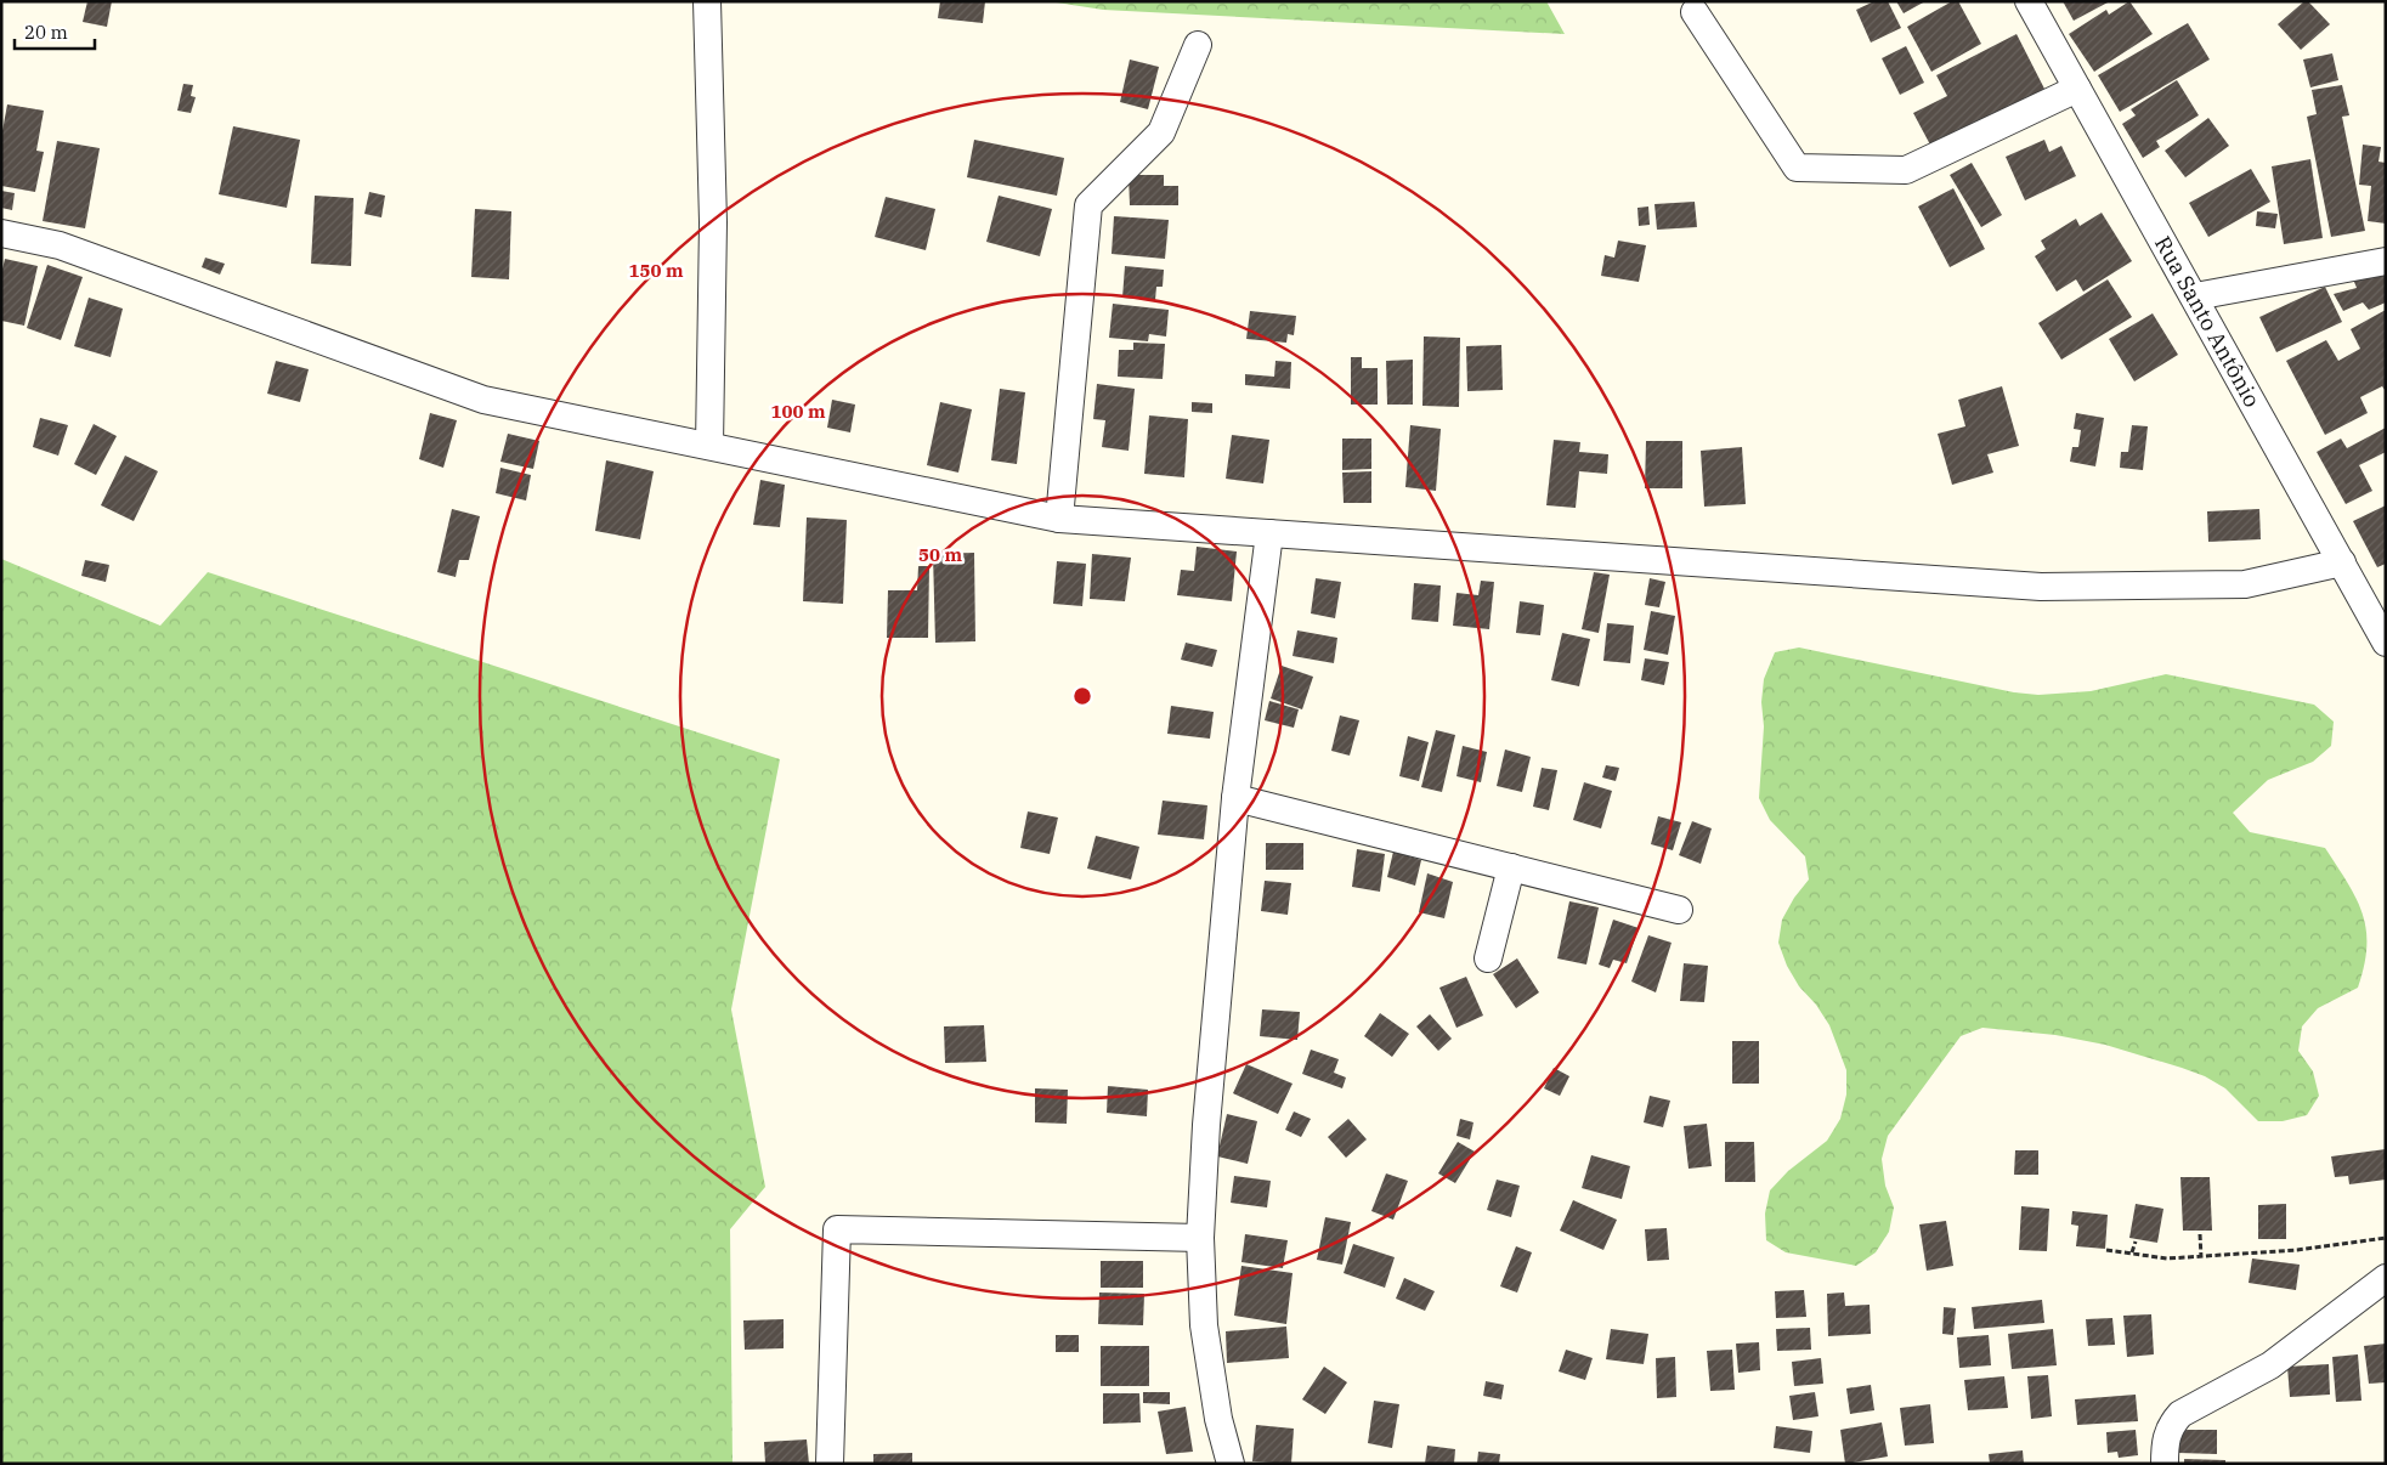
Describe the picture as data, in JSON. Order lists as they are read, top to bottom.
{
  "streets": {
    "street": ["Rua Santo Antônio"]
  },
  "scale_bar": "20 m",
  "rings": ["150 m", "100 m", "50 m"]
}
